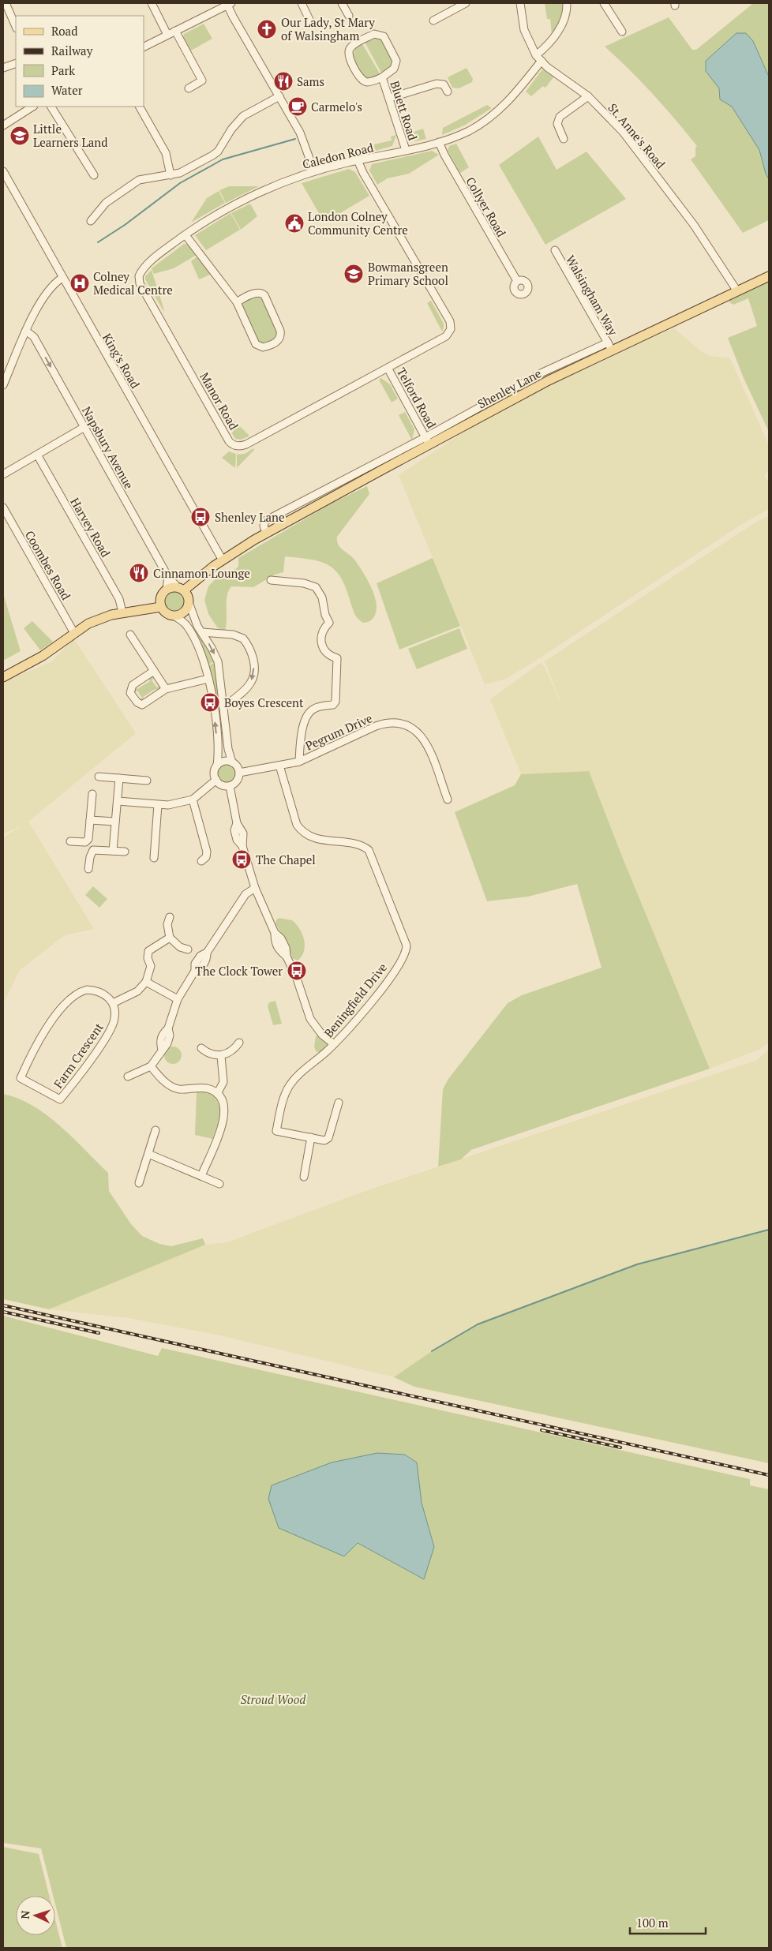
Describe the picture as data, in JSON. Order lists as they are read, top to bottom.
{
  "streets": {
    "main road": ["Shenley Lane"],
    "street": [
      "Bluett Road",
      "St. Anne's Road",
      "Caledon Road",
      "Collyer Road",
      "Walsingham Way",
      "King's Road",
      "Telford Road",
      "Manor Road",
      "Napsbury Avenue",
      "Harvey Road",
      "Coombes Road",
      "Pegrum Drive",
      "Beningfield Drive",
      "Farm Crescent"
    ]
  },
  "crossings": [
    ["Bluett Road", "Caledon Road"],
    ["St. Anne's Road", "Caledon Road"],
    ["St. Anne's Road", "Shenley Lane"],
    ["Caledon Road", "Collyer Road"],
    ["Caledon Road", "Telford Road"],
    ["Caledon Road", "Manor Road"],
    ["Walsingham Way", "Shenley Lane"],
    ["King's Road", "Shenley Lane"],
    ["Shenley Lane", "Telford Road"],
    ["Shenley Lane", "Napsbury Avenue"],
    ["Telford Road", "Manor Road"],
    ["Pegrum Drive", "Beningfield Drive"]
  ],
  "one_way": ["Napsbury Avenue"],
  "parks": ["Stroud Wood"],
  "places": {
    "church": ["Our Lady, St Mary of Walsingham"],
    "restaurant": ["Sams", "Cinnamon Lounge"],
    "cafe": ["Carmelo's"],
    "school or university": ["Little Learners Land", "Bowmansgreen Primary School"],
    "public building": ["London Colney Community Centre"],
    "hospital": ["Colney Medical Centre"],
    "bus stop": [
      "Shenley Lane",
      "Boyes Crescent",
      "The Chapel",
      "The Clock Tower"
    ]
  },
  "legend": [
    "Road",
    "Railway",
    "Park",
    "Water"
  ],
  "scale_bar": "100 m",
  "north": "left"
}
